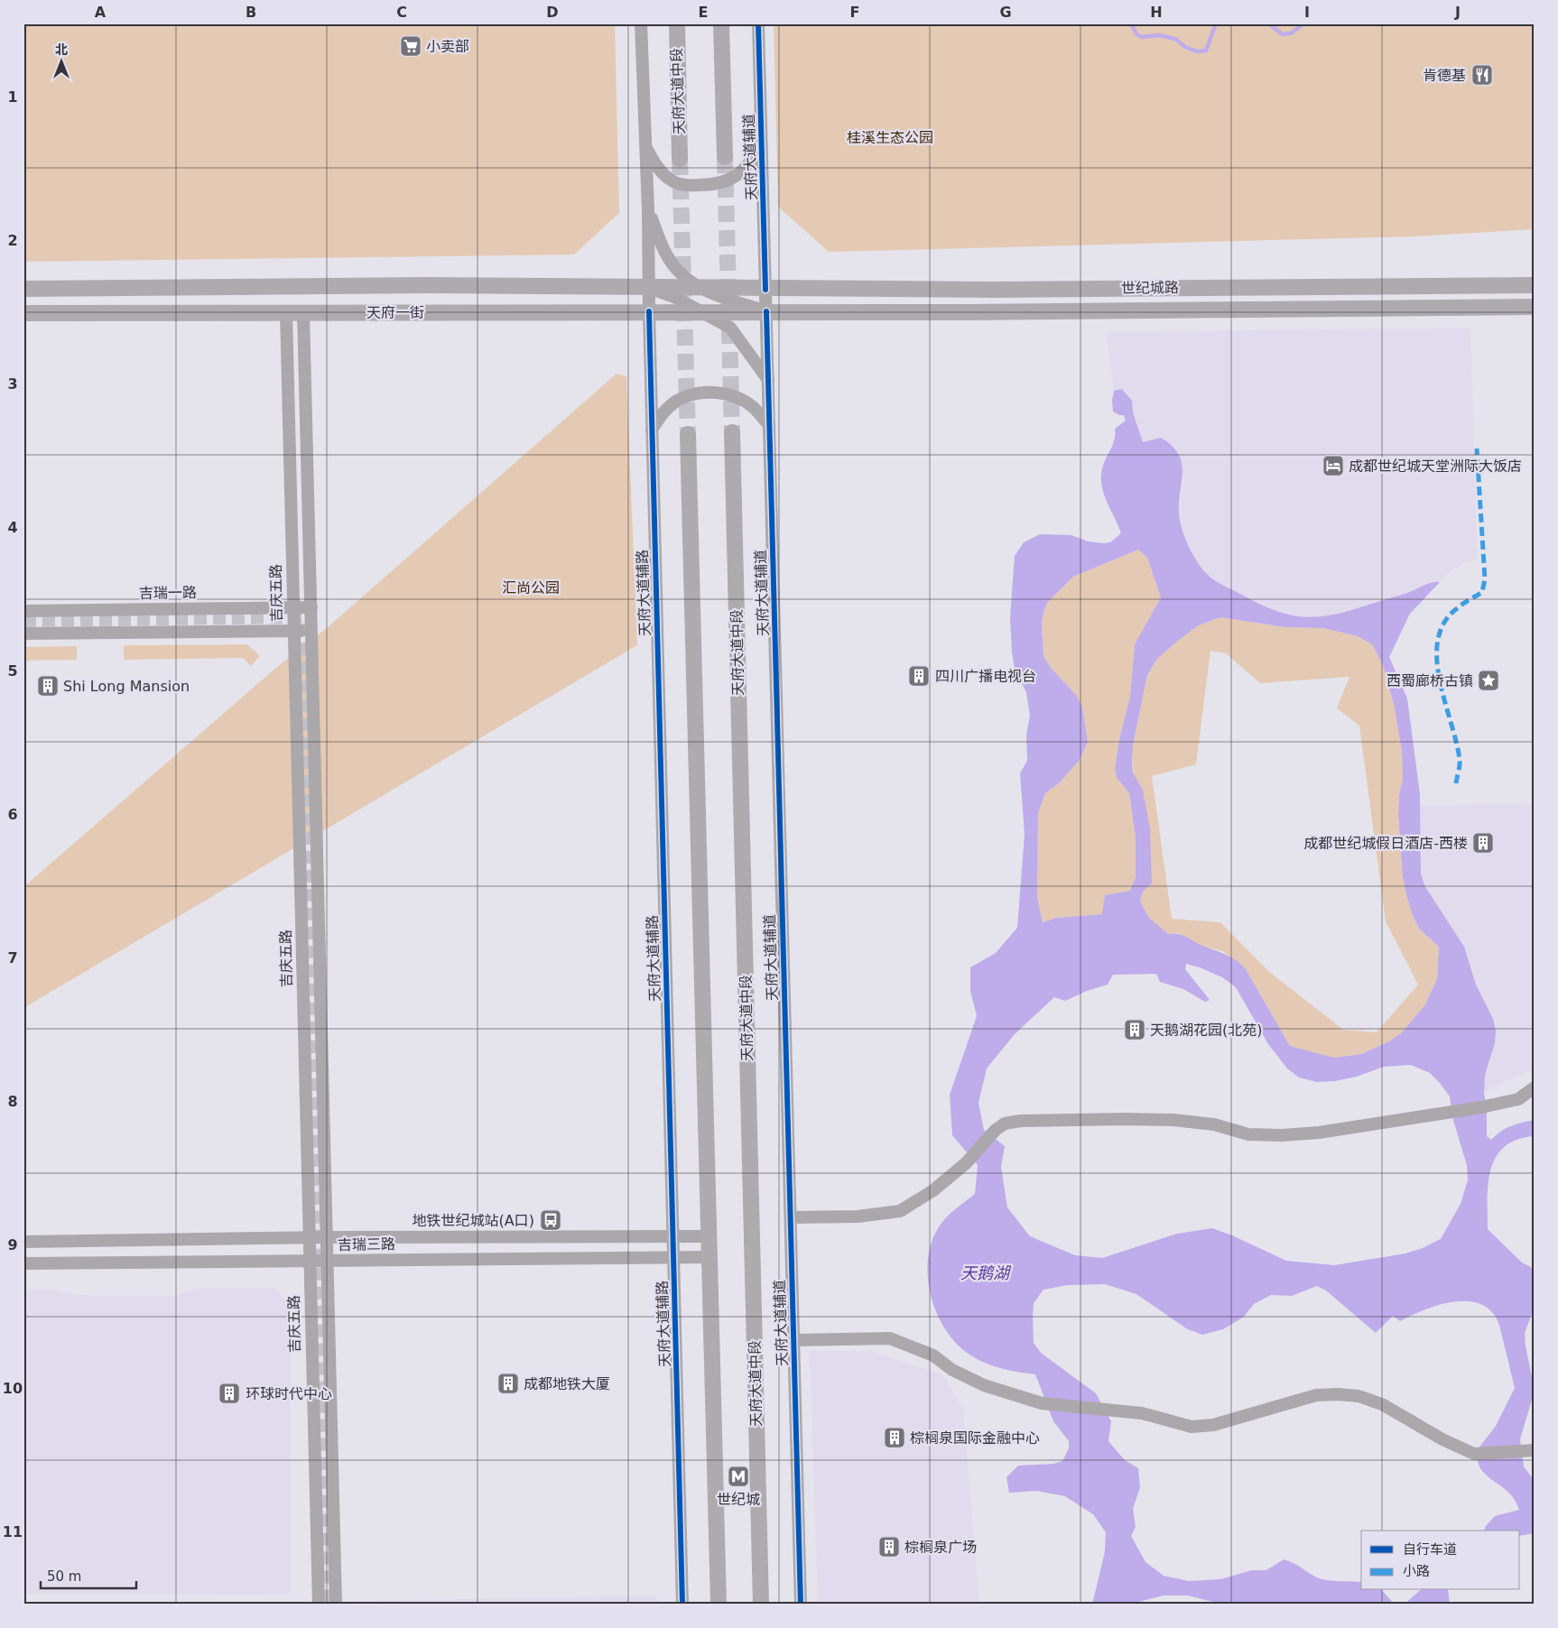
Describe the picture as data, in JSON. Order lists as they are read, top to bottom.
{
  "streets": {
    "main road": ["天府大道中段", "世纪城路", "天府一街"],
    "street": [
      "天府大道辅道",
      "吉瑞一路",
      "吉庆五路",
      "天府大道辅路",
      "吉瑞三路"
    ]
  },
  "crossings": [
    ["天府大道辅道", "世纪城路"],
    ["天府大道辅道", "天府一街"],
    ["世纪城路", "天府一街"],
    ["天府一街", "吉庆五路"],
    ["天府一街", "天府大道辅路"],
    ["吉瑞一路", "吉庆五路"],
    ["吉庆五路", "吉瑞三路"],
    ["天府大道辅路", "吉瑞三路"]
  ],
  "water": ["天鹅湖"],
  "parks": ["桂溪生态公园", "汇尚公园"],
  "places": {
    "supermarket": ["小卖部"],
    "restaurant": ["肯德基"],
    "hotel": ["成都世纪城天堂洲际大饭店"],
    "building": [
      "四川广播电视台",
      "Shi Long Mansion",
      "成都世纪城假日酒店-西楼",
      "天鹅湖花园(北苑)",
      "成都地铁大厦",
      "环球时代中心",
      "棕榈泉国际金融中心",
      "棕榈泉广场"
    ],
    "place": ["西蜀廊桥古镇"],
    "bus stop": ["地铁世纪城站(A口)"],
    "metro station": ["世纪城"]
  },
  "legend": ["自行车道", "小路"],
  "scale_bar": "50 m",
  "north": "top",
  "grid": {
    "columns": [
      "A",
      "B",
      "C",
      "D",
      "E",
      "F",
      "G",
      "H",
      "I",
      "J"
    ],
    "rows": [
      "1",
      "2",
      "3",
      "4",
      "5",
      "6",
      "7",
      "8",
      "9",
      "10",
      "11"
    ]
  }
}
